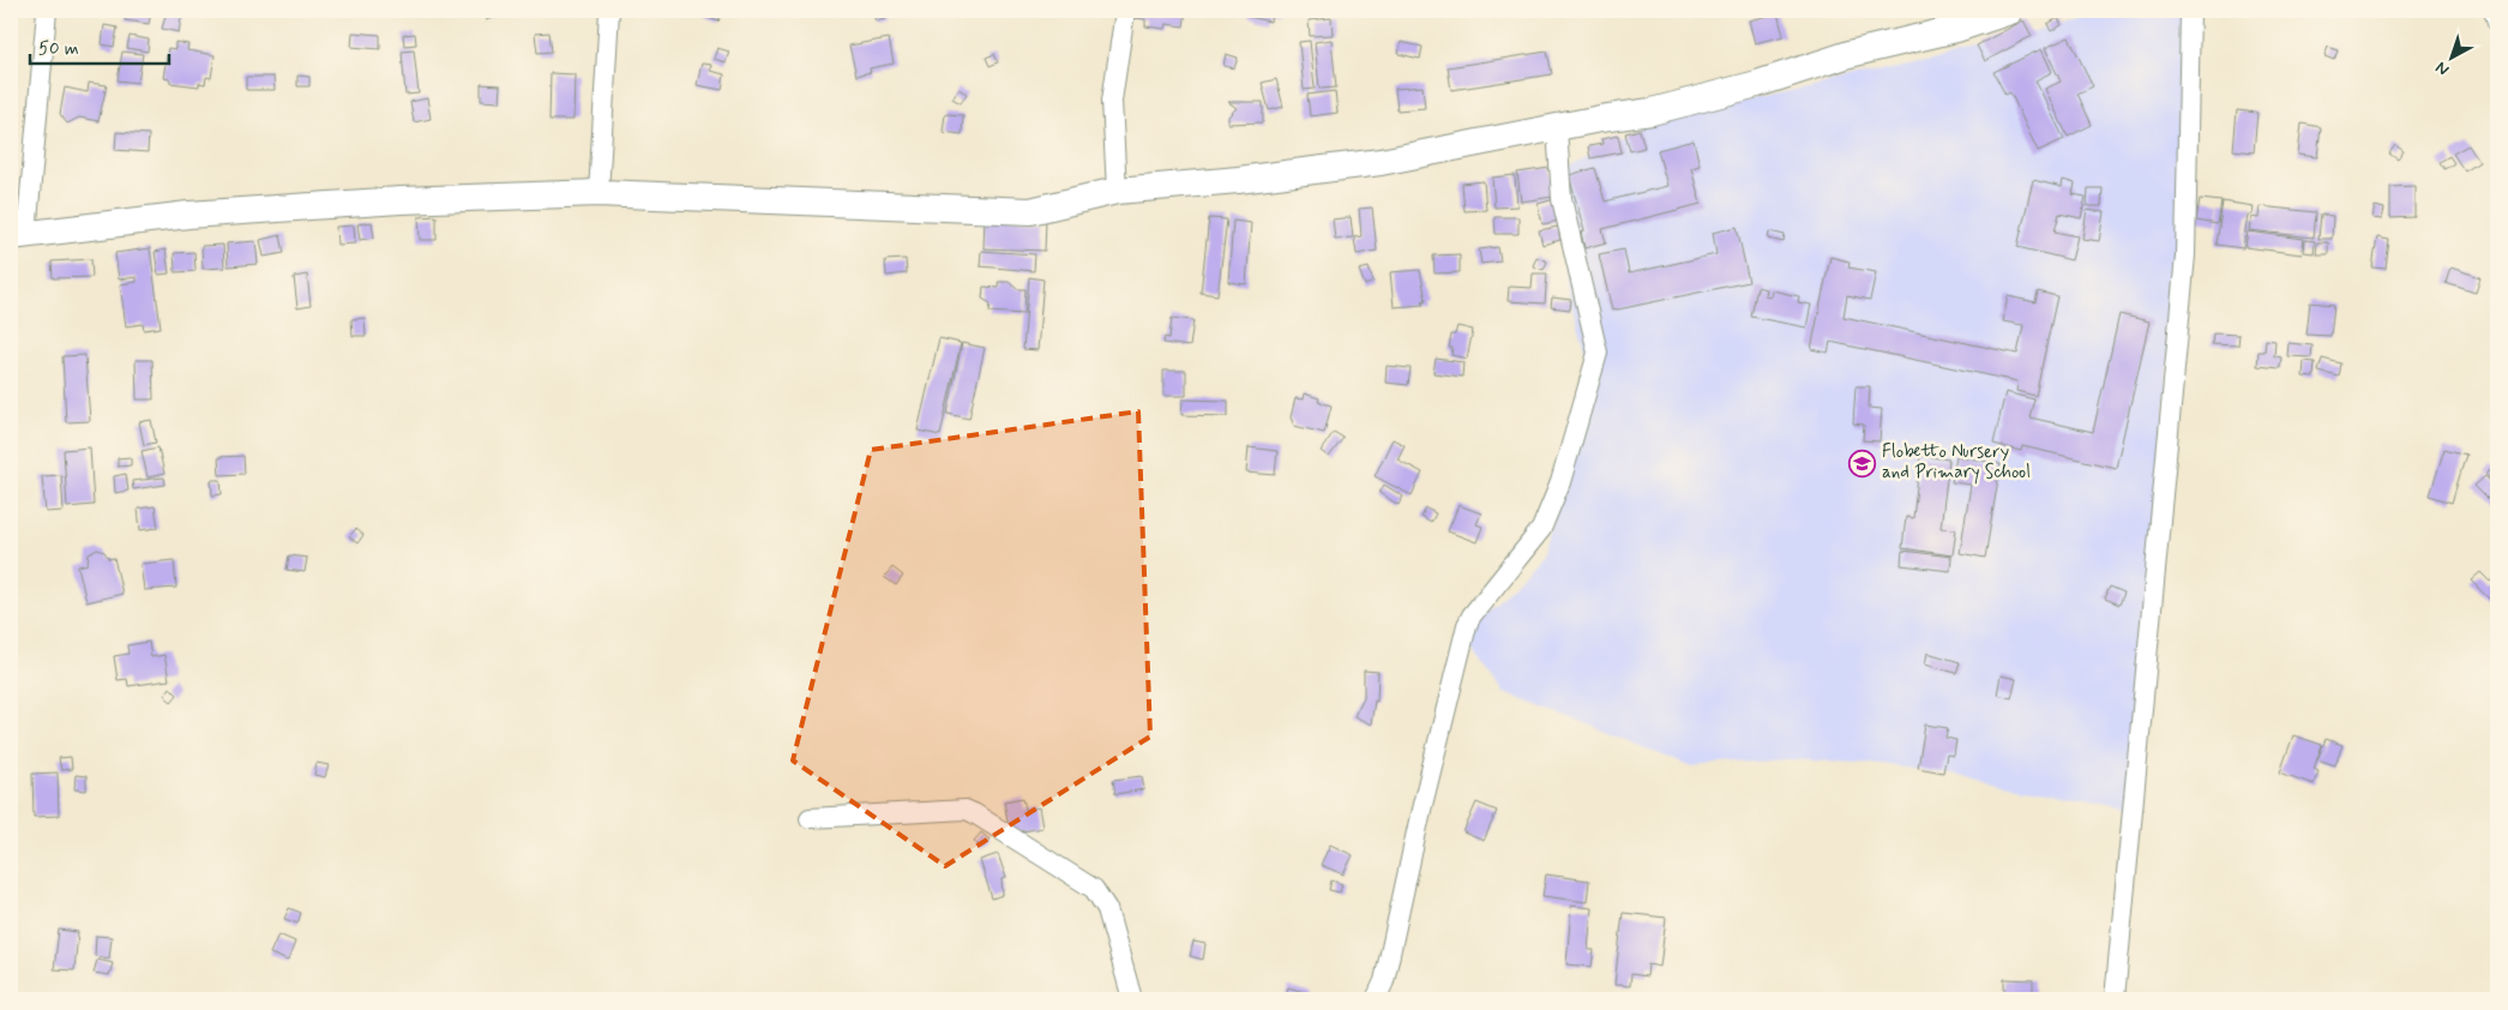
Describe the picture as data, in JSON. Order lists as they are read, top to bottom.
{
  "places": {
    "school or university": ["Flobetto Nursery and Primary School"]
  },
  "scale_bar": "50 m",
  "north": "bottom left"
}
